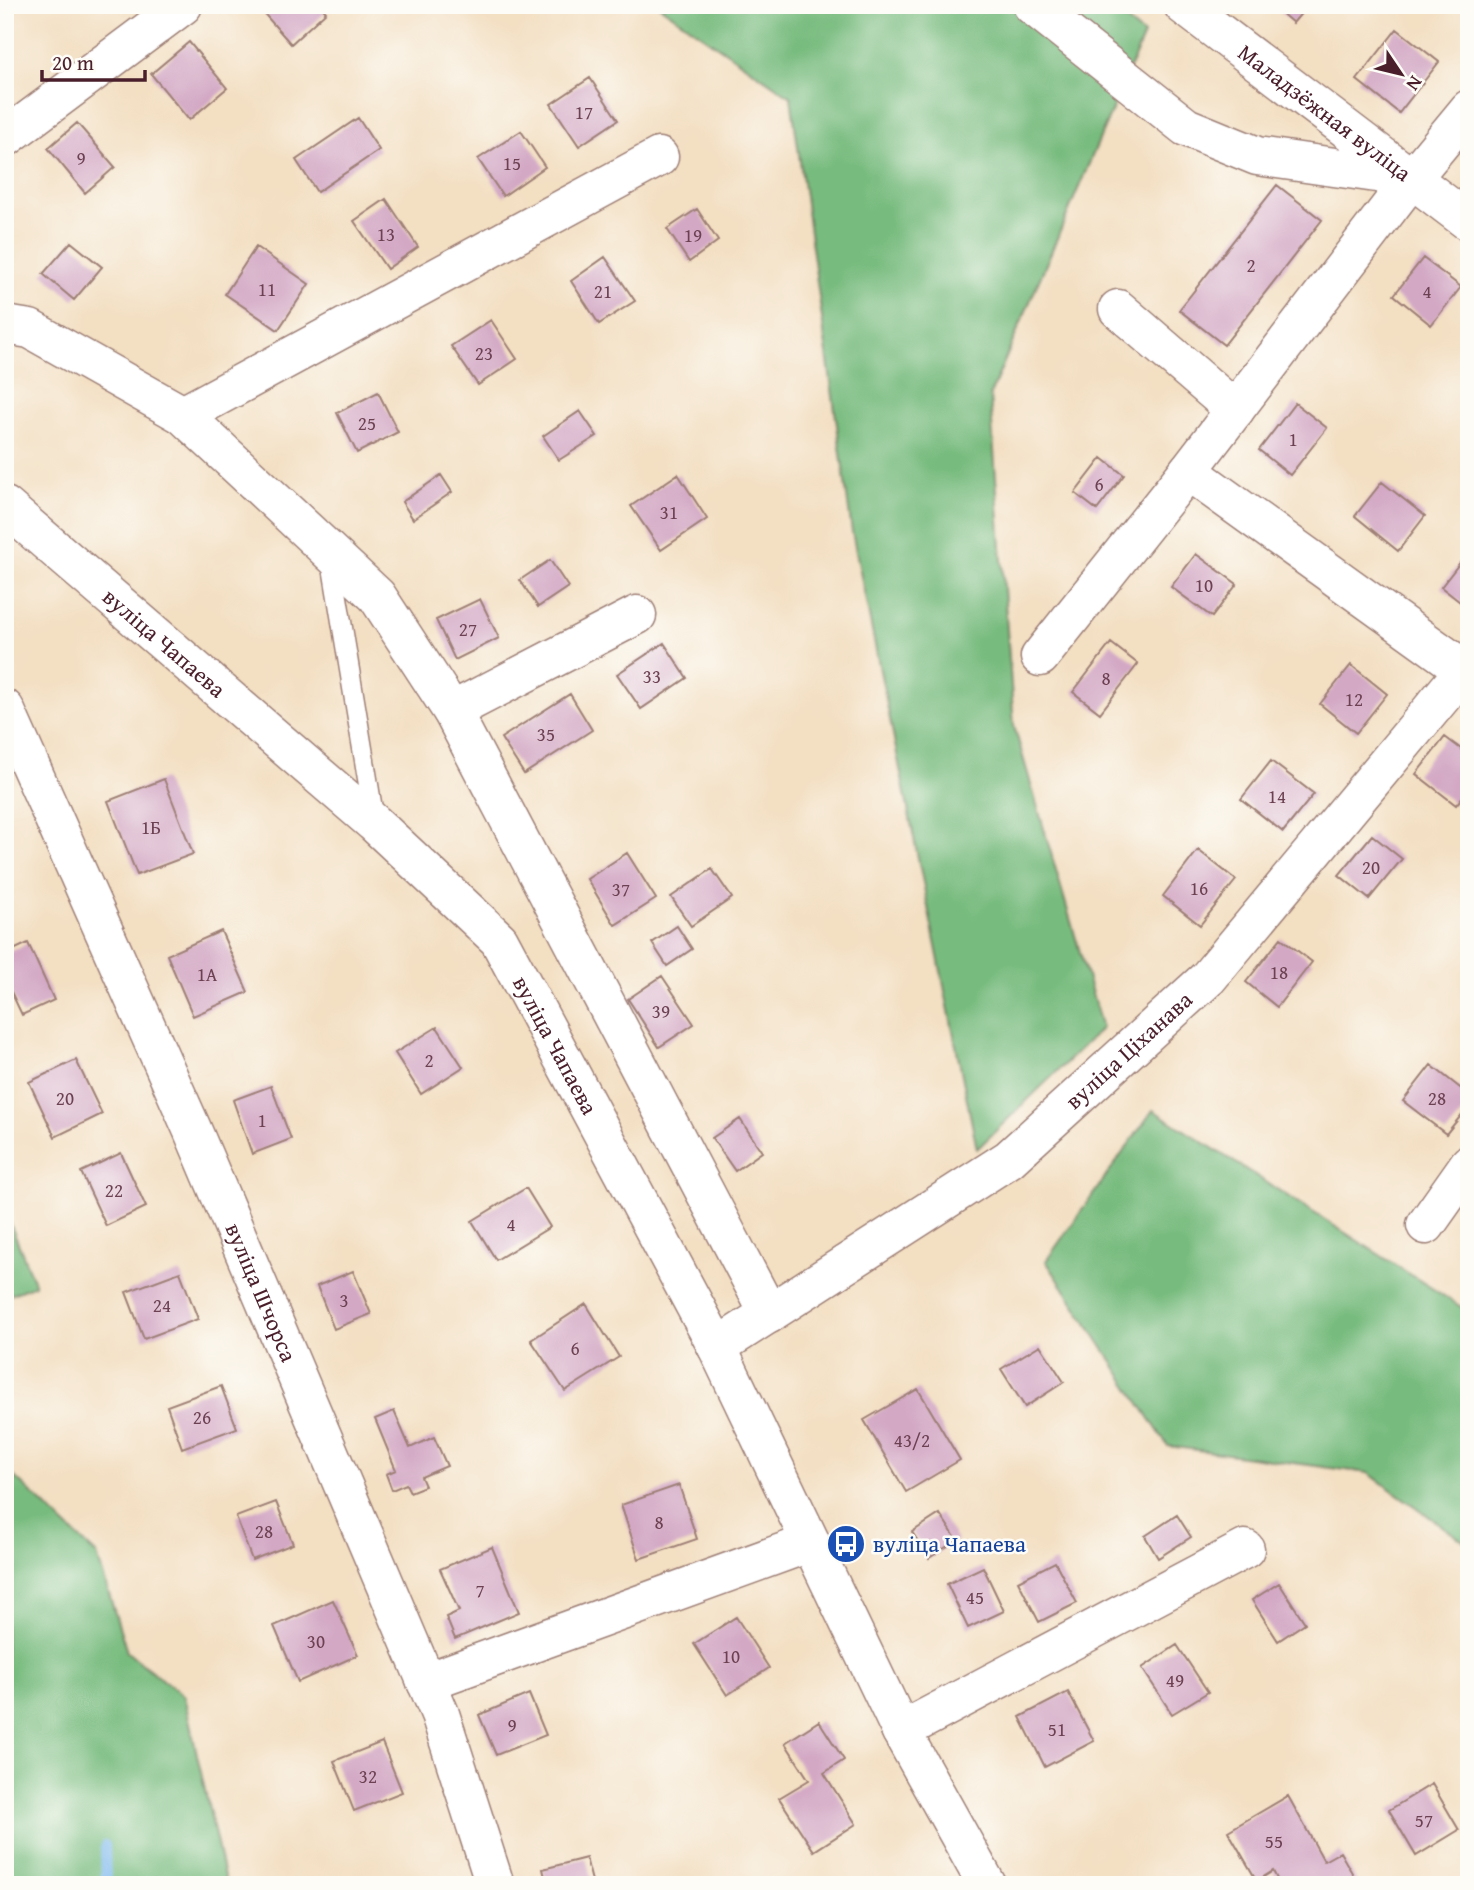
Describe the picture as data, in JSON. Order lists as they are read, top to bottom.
{
  "streets": {
    "street": [
      "Маладзёжная вуліца",
      "вуліца Чапаева",
      "вуліца Ціханава",
      "вуліца Шчорса"
    ]
  },
  "crossings": [
    ["вуліца Чапаева", "вуліца Ціханава"]
  ],
  "places": {
    "bus stop": ["вуліца Чапаева"]
  },
  "house_numbers": [
    "17",
    "9",
    "15",
    "13",
    "19",
    "2",
    "11",
    "21",
    "4",
    "23",
    "25",
    "1",
    "6",
    "31",
    "10",
    "27",
    "33",
    "8",
    "12",
    "35",
    "14",
    "1Б",
    "20",
    "16",
    "37",
    "18",
    "1А",
    "39",
    "2",
    "20",
    "28",
    "1",
    "22",
    "4",
    "3",
    "24",
    "6",
    "26",
    "43/2",
    "8",
    "28",
    "7",
    "45",
    "30",
    "10",
    "49",
    "9",
    "51",
    "32",
    "57",
    "55"
  ],
  "scale_bar": "20 m",
  "north": "bottom right"
}
